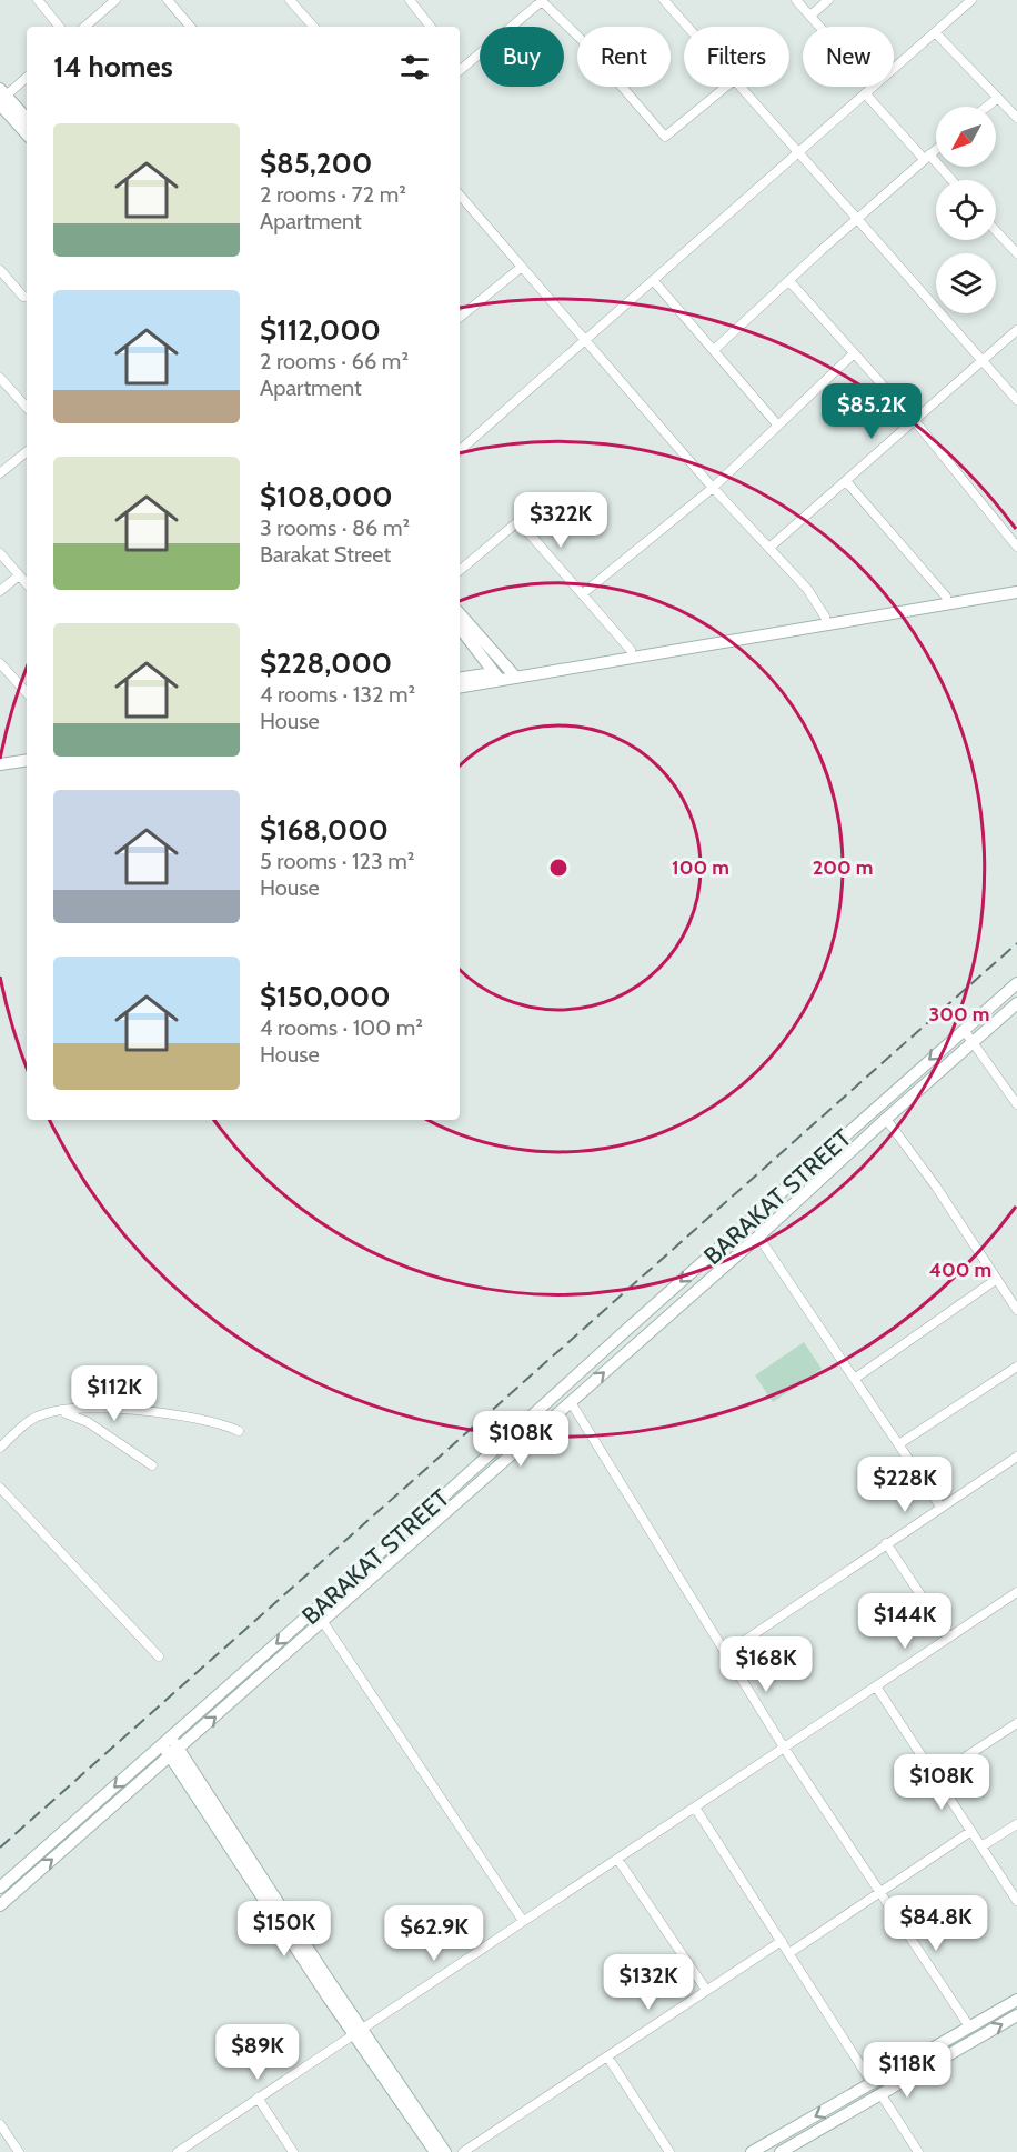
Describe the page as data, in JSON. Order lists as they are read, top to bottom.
{
  "streets": {
    "main road": ["BARAKAT STREET"]
  },
  "north": "bottom left",
  "page": {
    "chip": [
      "Buy",
      "Rent",
      "Filters",
      "New"
    ],
    "heading": "14 homes",
    "list": [
      {
        "name": "$85,200",
        "note": "2 rooms · 72 m² · Apartment"
      },
      {
        "name": "$112,000",
        "note": "2 rooms · 66 m² · Apartment"
      },
      {
        "name": "$108,000",
        "note": "3 rooms · 86 m² · Barakat Street"
      },
      {
        "name": "$228,000",
        "note": "4 rooms · 132 m² · House"
      },
      {
        "name": "$168,000",
        "note": "5 rooms · 123 m² · House"
      },
      {
        "name": "$150,000",
        "note": "4 rooms · 100 m² · House"
      }
    ],
    "price": [
      "$85.2K",
      "$322K",
      "$112K",
      "$108K",
      "$228K",
      "$144K",
      "$168K",
      "$108K",
      "$84.8K",
      "$150K",
      "$62.9K",
      "$132K",
      "$89K",
      "$118K"
    ]
  },
  "rings": [
    "100 m",
    "200 m",
    "300 m",
    "400 m"
  ]
}
